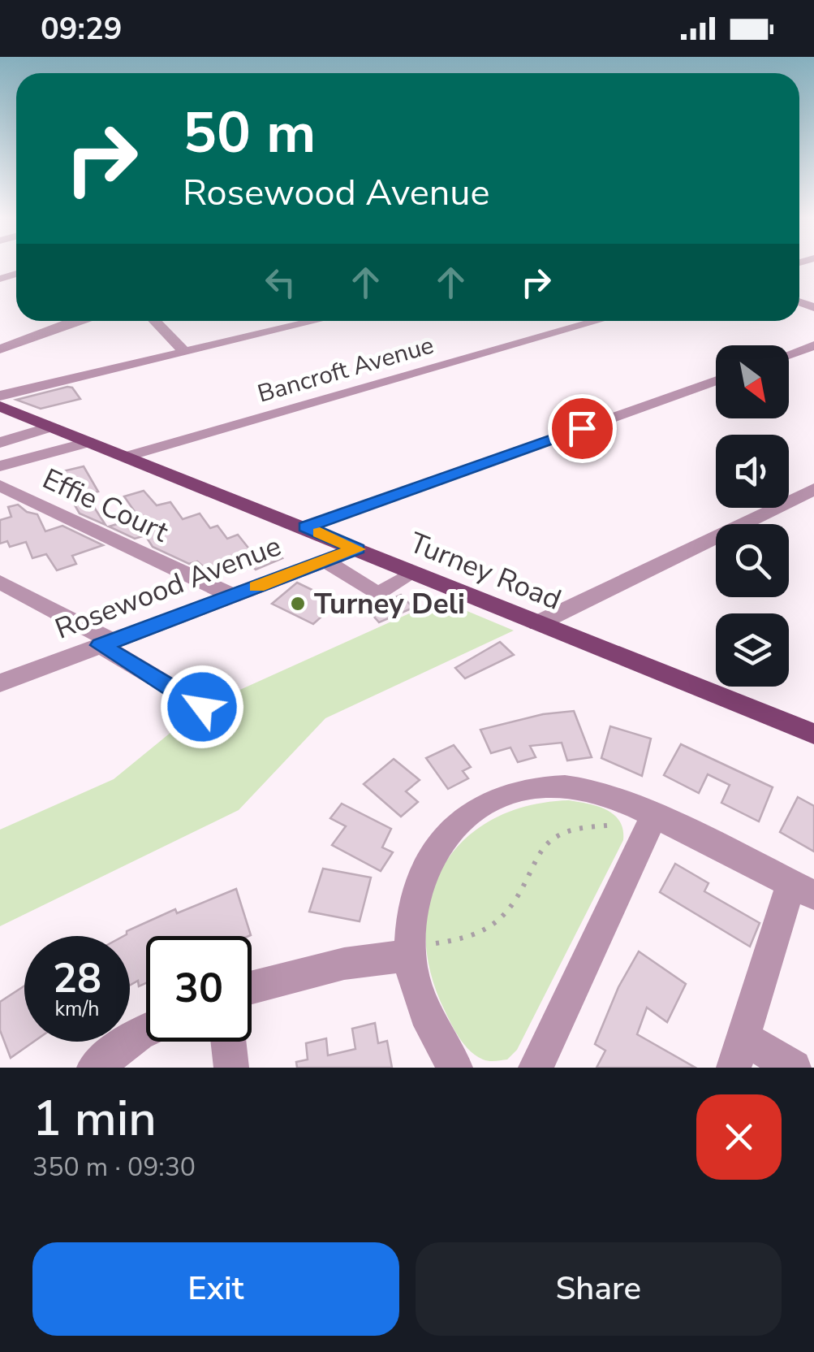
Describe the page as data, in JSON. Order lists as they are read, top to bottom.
{
  "streets": {
    "main road": ["Turney Road"],
    "street": ["Bancroft Avenue", "Effie Court", "Rosewood Avenue"]
  },
  "crossings": [
    ["Bancroft Avenue", "Turney Road"],
    ["Effie Court", "Rosewood Avenue"],
    ["Turney Road", "Rosewood Avenue"]
  ],
  "places": ["Turney Deli"],
  "north": "bottom right",
  "page": {
    "status": "09:29",
    "turn": ["50 m", "Rosewood Avenue"],
    "speed": "28 km/h",
    "limit": "30",
    "heading": ["1 min", "350 m · 09:30"],
    "buttons": ["Exit", "Share"]
  }
}
